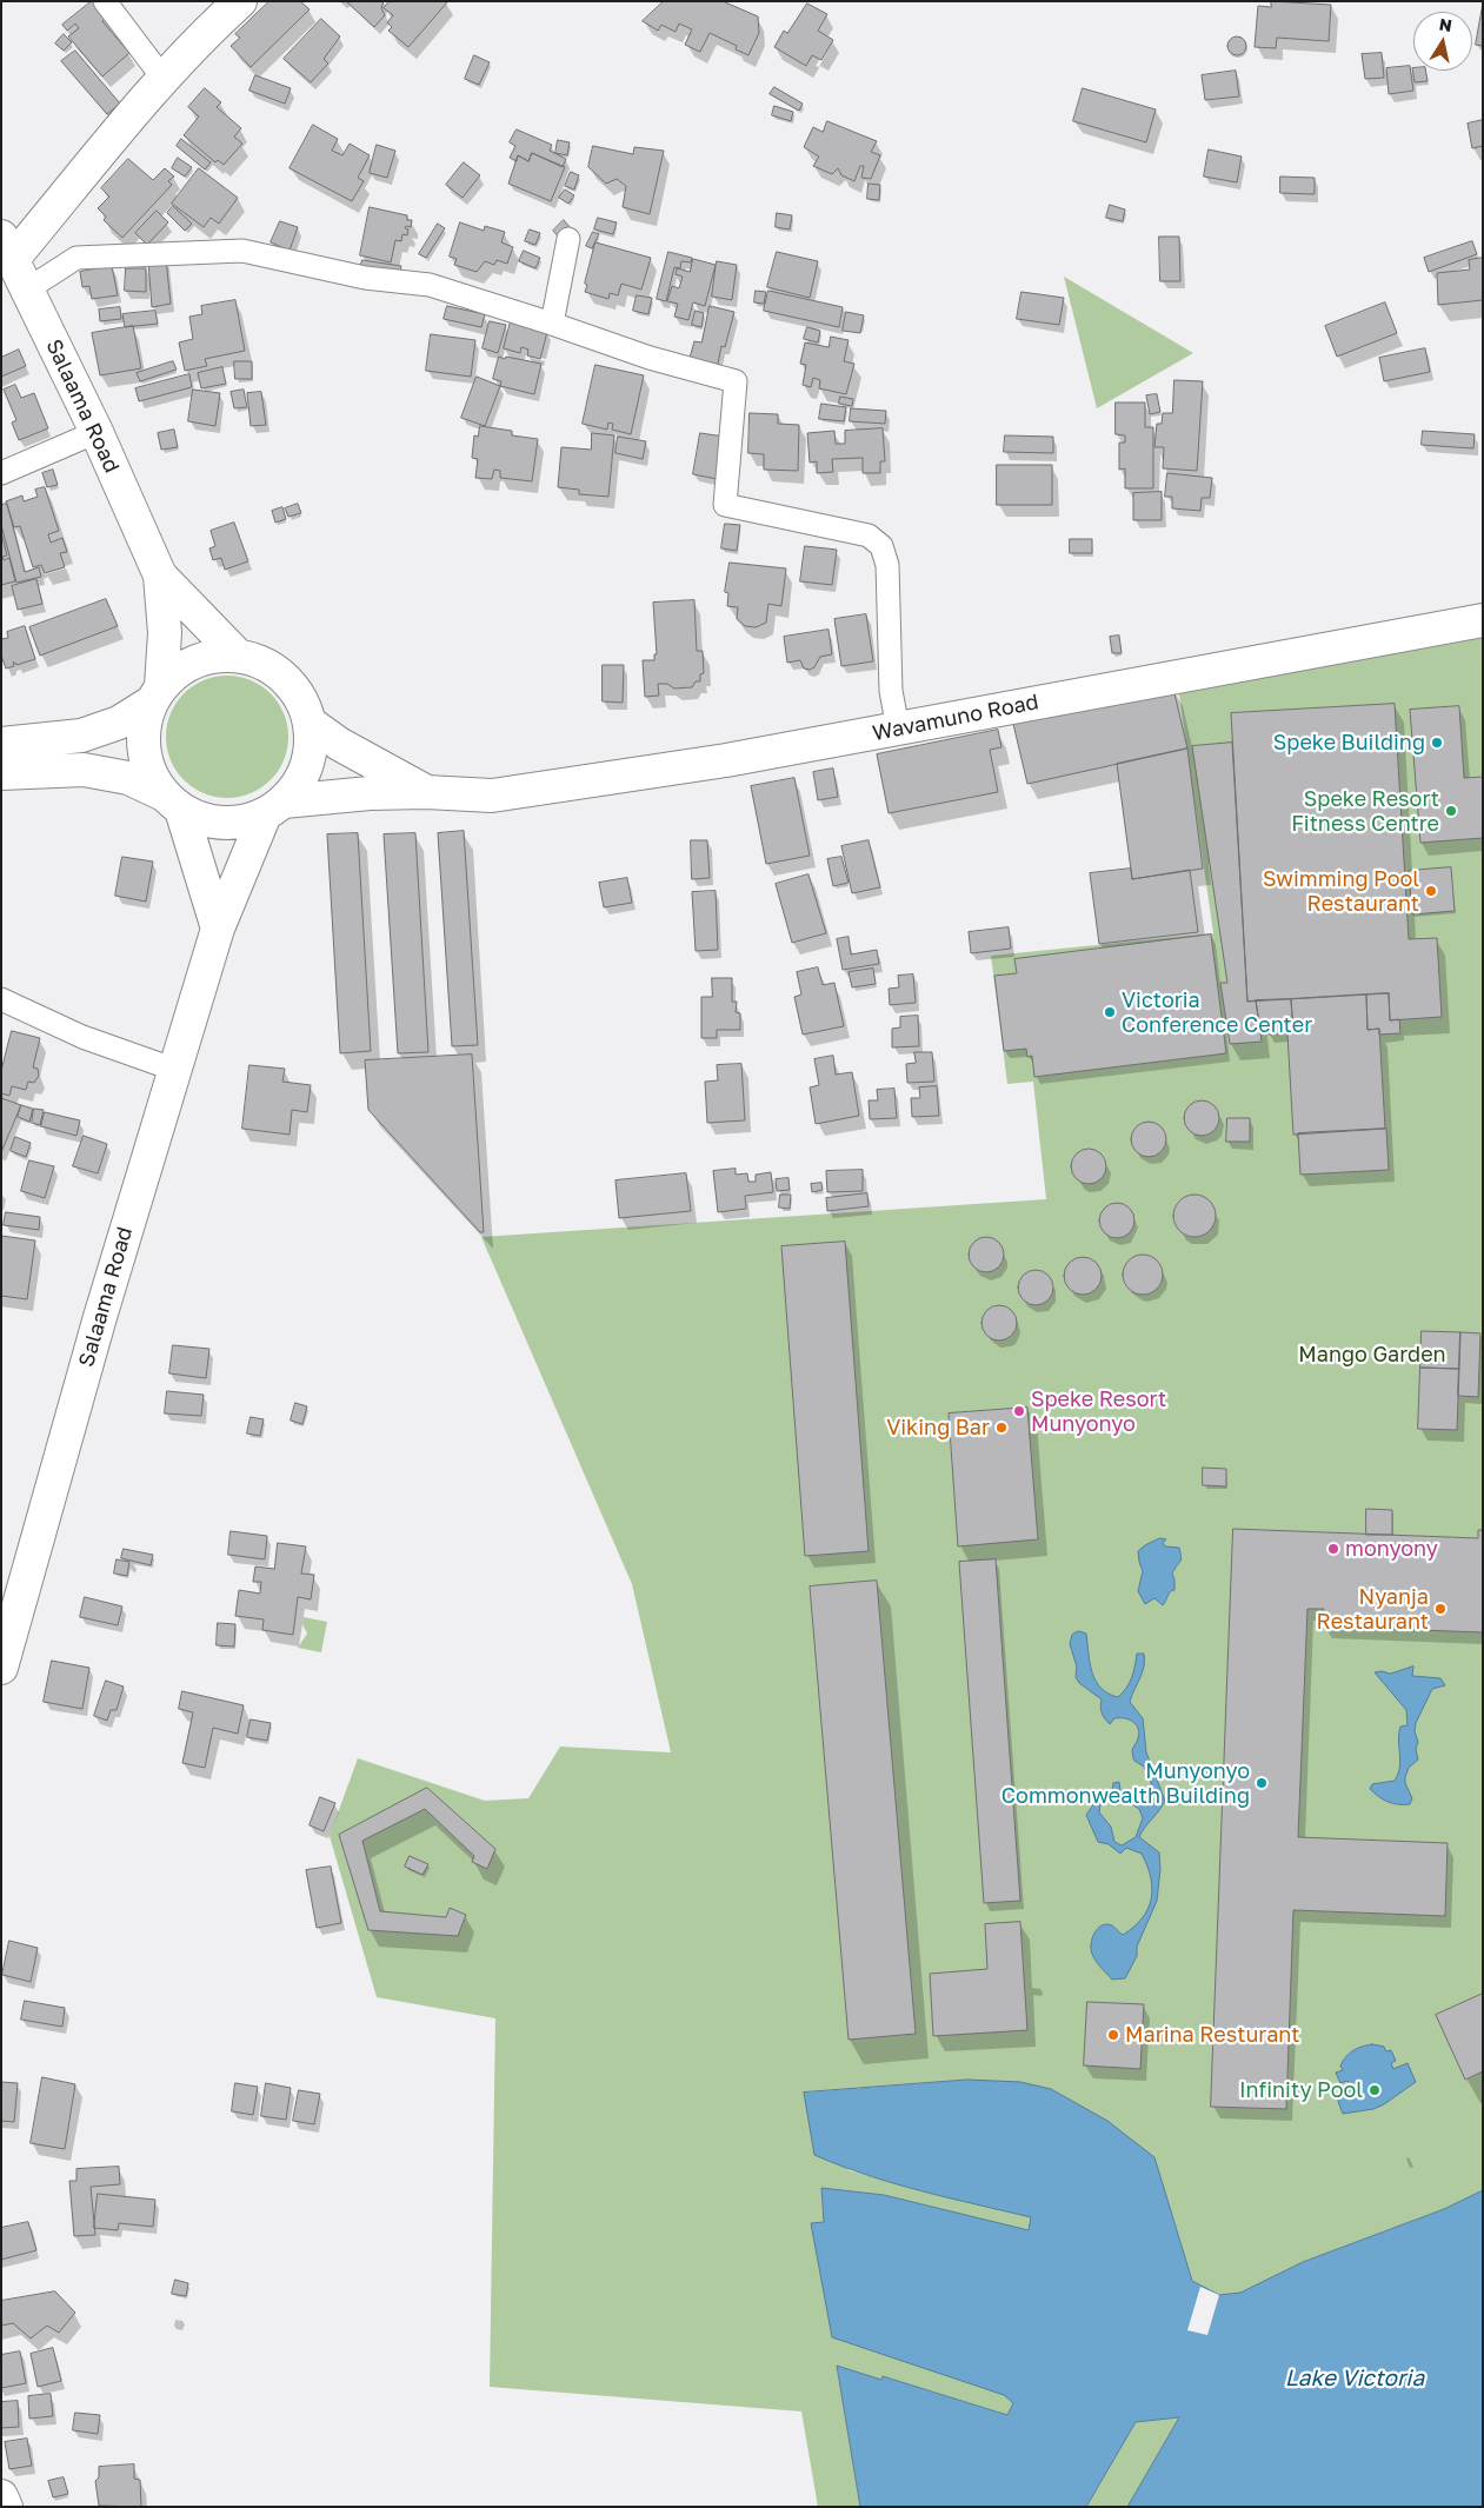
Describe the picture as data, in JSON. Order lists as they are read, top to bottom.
{
  "streets": {
    "main road": ["Salaama Road", "Wavamuno Road"]
  },
  "crossings": [
    ["Salaama Road", "Wavamuno Road"]
  ],
  "water": ["Lake Victoria"],
  "parks": ["Mango Garden"],
  "places": [
    "Speke Building",
    "Speke Resort Fitness Centre",
    "Swimming Pool Restaurant",
    "Victoria Conference Center",
    "Speke Resort Munyonyo",
    "Viking Bar",
    "monyony",
    "Nyanja Restaurant",
    "Munyonyo Commonwealth Building",
    "Marina Resturant",
    "Infinity Pool"
  ],
  "north": "top"
}
